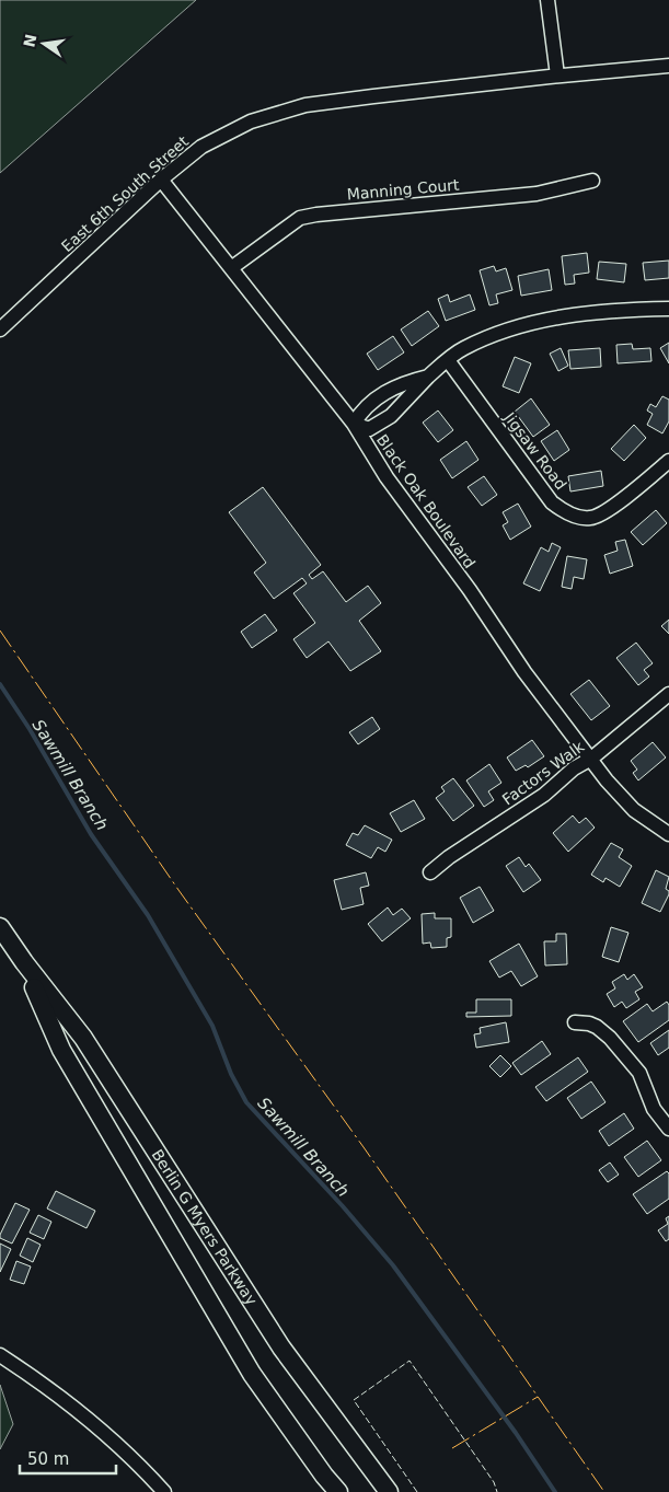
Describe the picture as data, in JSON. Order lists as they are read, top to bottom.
{
  "streets": {
    "main road": ["Berlin G Myers Parkway"],
    "street": [
      "Manning Court",
      "East 6th South Street",
      "Jigsaw Road",
      "Black Oak Boulevard",
      "Factors Walk"
    ]
  },
  "crossings": [
    ["Manning Court", "Black Oak Boulevard"],
    ["East 6th South Street", "Black Oak Boulevard"],
    ["Black Oak Boulevard", "Factors Walk"]
  ],
  "water": ["Sawmill Branch"],
  "scale_bar": "50 m",
  "north": "left"
}
